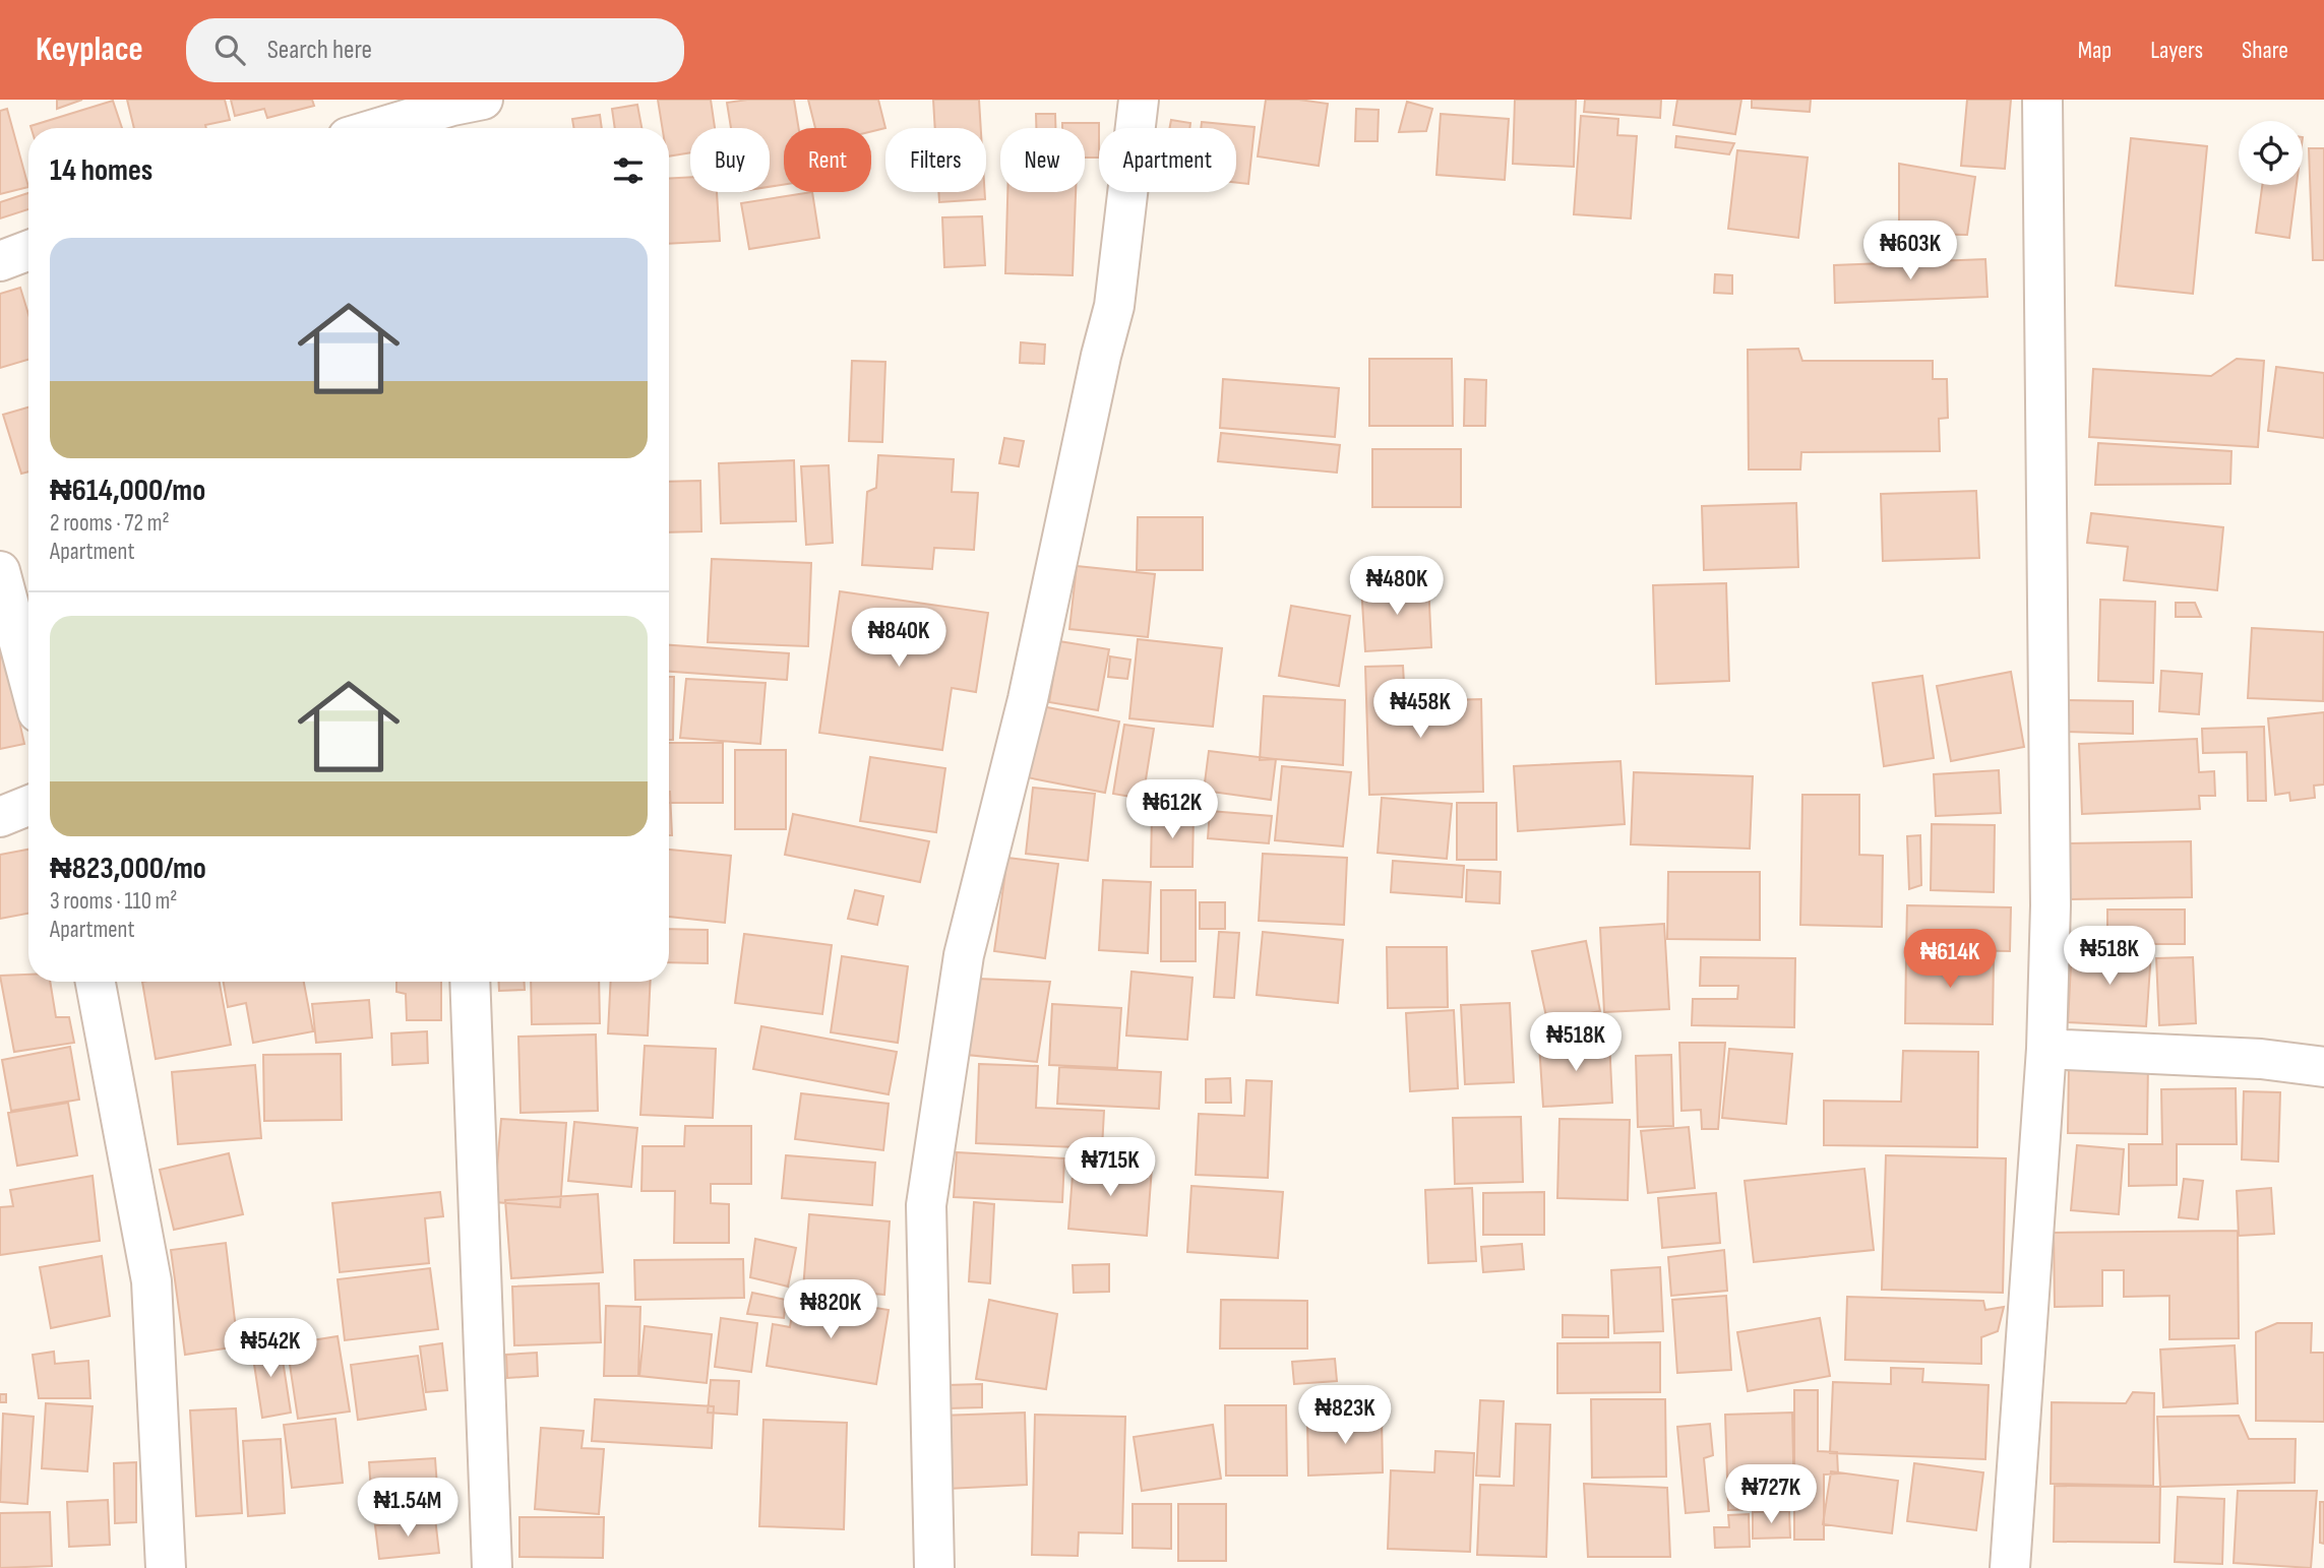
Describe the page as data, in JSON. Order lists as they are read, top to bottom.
{
  "page": {
    "header": "Keyplace",
    "search": "Search here",
    "nav": ["Map", "Layers", "Share"],
    "chip": [
      "Buy",
      "Rent",
      "Filters",
      "New",
      "Apartment"
    ],
    "heading": "14 homes",
    "list": [
      {
        "name": "₦614,000/mo",
        "note": "2 rooms · 72 m² · Apartment"
      },
      {
        "name": "₦823,000/mo",
        "note": "3 rooms · 110 m² · Apartment"
      }
    ],
    "price": [
      "₦603K",
      "₦480K",
      "₦840K",
      "₦458K",
      "₦612K",
      "₦518K",
      "₦614K",
      "₦518K",
      "₦715K",
      "₦820K",
      "₦542K",
      "₦823K",
      "₦727K",
      "₦1.54M"
    ]
  }
}
